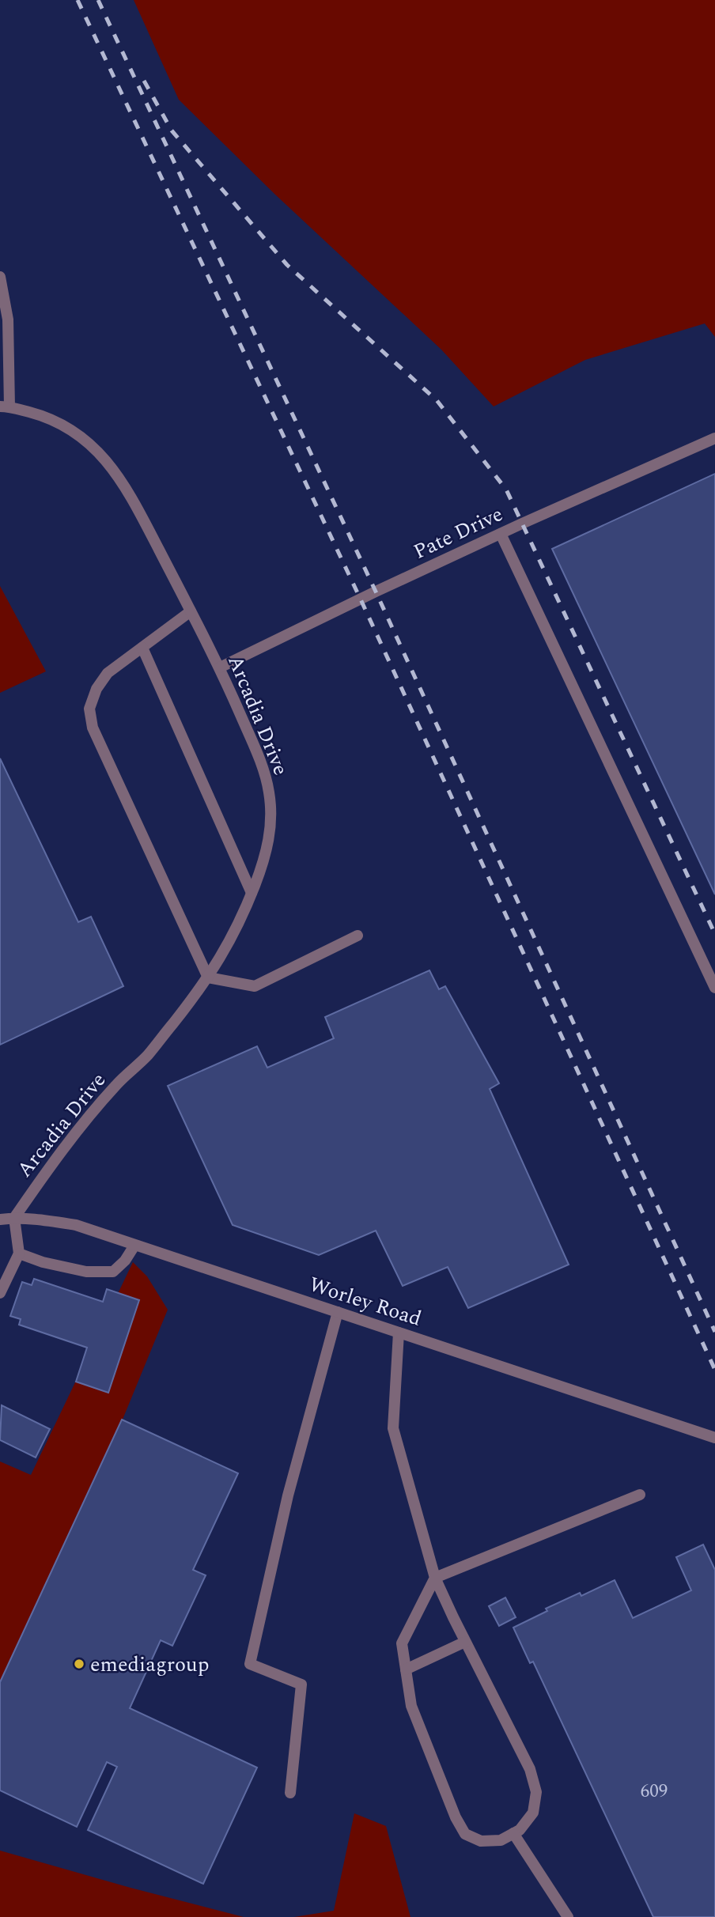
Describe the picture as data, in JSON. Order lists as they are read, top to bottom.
{
  "streets": {
    "street": ["Pate Drive", "Arcadia Drive", "Worley Road"]
  },
  "crossings": [
    ["Pate Drive", "Arcadia Drive"],
    ["Arcadia Drive", "Worley Road"]
  ],
  "places": ["emediagroup"],
  "house_numbers": ["609"]
}
